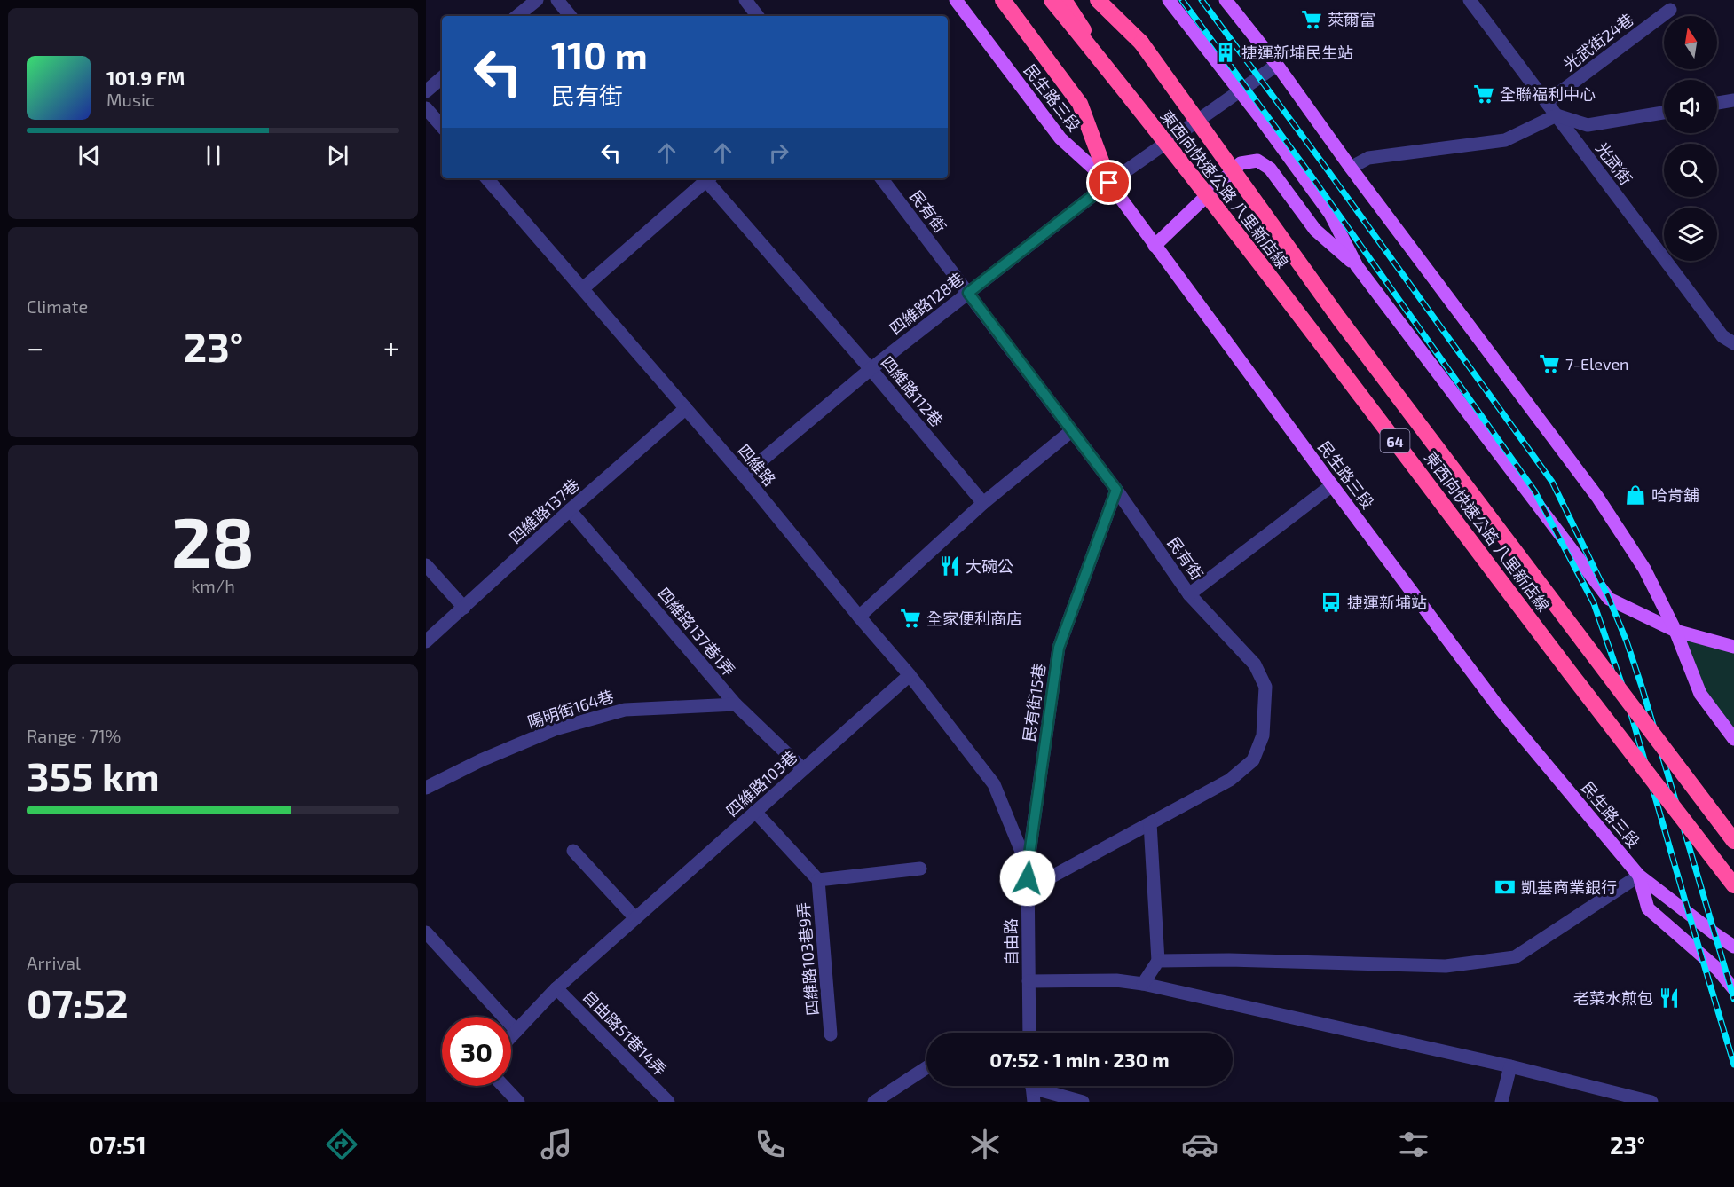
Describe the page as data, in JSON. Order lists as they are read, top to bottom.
{
  "streets": {
    "highway": ["東西向快速公路 八里新店線", "64"],
    "main road": ["民生路三段"],
    "street": [
      "光武街24巷",
      "光武街",
      "民有街",
      "四維路128巷",
      "四維路112巷",
      "四維路",
      "四維路137巷",
      "四維路137巷1弄",
      "民有街15巷",
      "陽明街164巷",
      "四維路103巷",
      "自由路",
      "四維路103巷9弄",
      "自由路51巷14弄"
    ]
  },
  "crossings": [
    ["光武街24巷", "光武街"],
    ["民生路三段", "四維路128巷"],
    ["民有街", "四維路128巷"],
    ["民有街", "民有街15巷"],
    ["民有街", "自由路"],
    ["四維路128巷", "四維路112巷"],
    ["四維路128巷", "四維路"],
    ["四維路", "四維路137巷"],
    ["四維路", "四維路103巷"],
    ["四維路", "自由路"],
    ["四維路137巷", "四維路137巷1弄"],
    ["四維路137巷1弄", "陽明街164巷"],
    ["四維路137巷1弄", "四維路103巷"],
    ["民有街15巷", "自由路"],
    ["四維路103巷", "四維路103巷9弄"],
    ["四維路103巷", "自由路51巷14弄"]
  ],
  "places": {
    "supermarket": [
      "萊爾富",
      "全聯福利中心",
      "7-Eleven",
      "全家便利商店"
    ],
    "building": ["捷運新埔民生站"],
    "shop": ["哈肯舖"],
    "restaurant": ["大碗公", "老菜水煎包"],
    "bus stop": ["捷運新埔站"],
    "bank": ["凱基商業銀行"]
  },
  "north": "top",
  "page": {
    "turn": ["110 m", "民有街"],
    "song": ["101.9 FM", "Music"],
    "tile": [
      "Climate",
      ["28", "km/h"],
      ["Range · 71%", "355 km"],
      ["Arrival", "07:52"]
    ],
    "heat": ["−", "23°", "+"],
    "limit": "30",
    "trip": "07:52 · 1 min · 230 m",
    "tabs": ["07:51", "23°"]
  }
}
